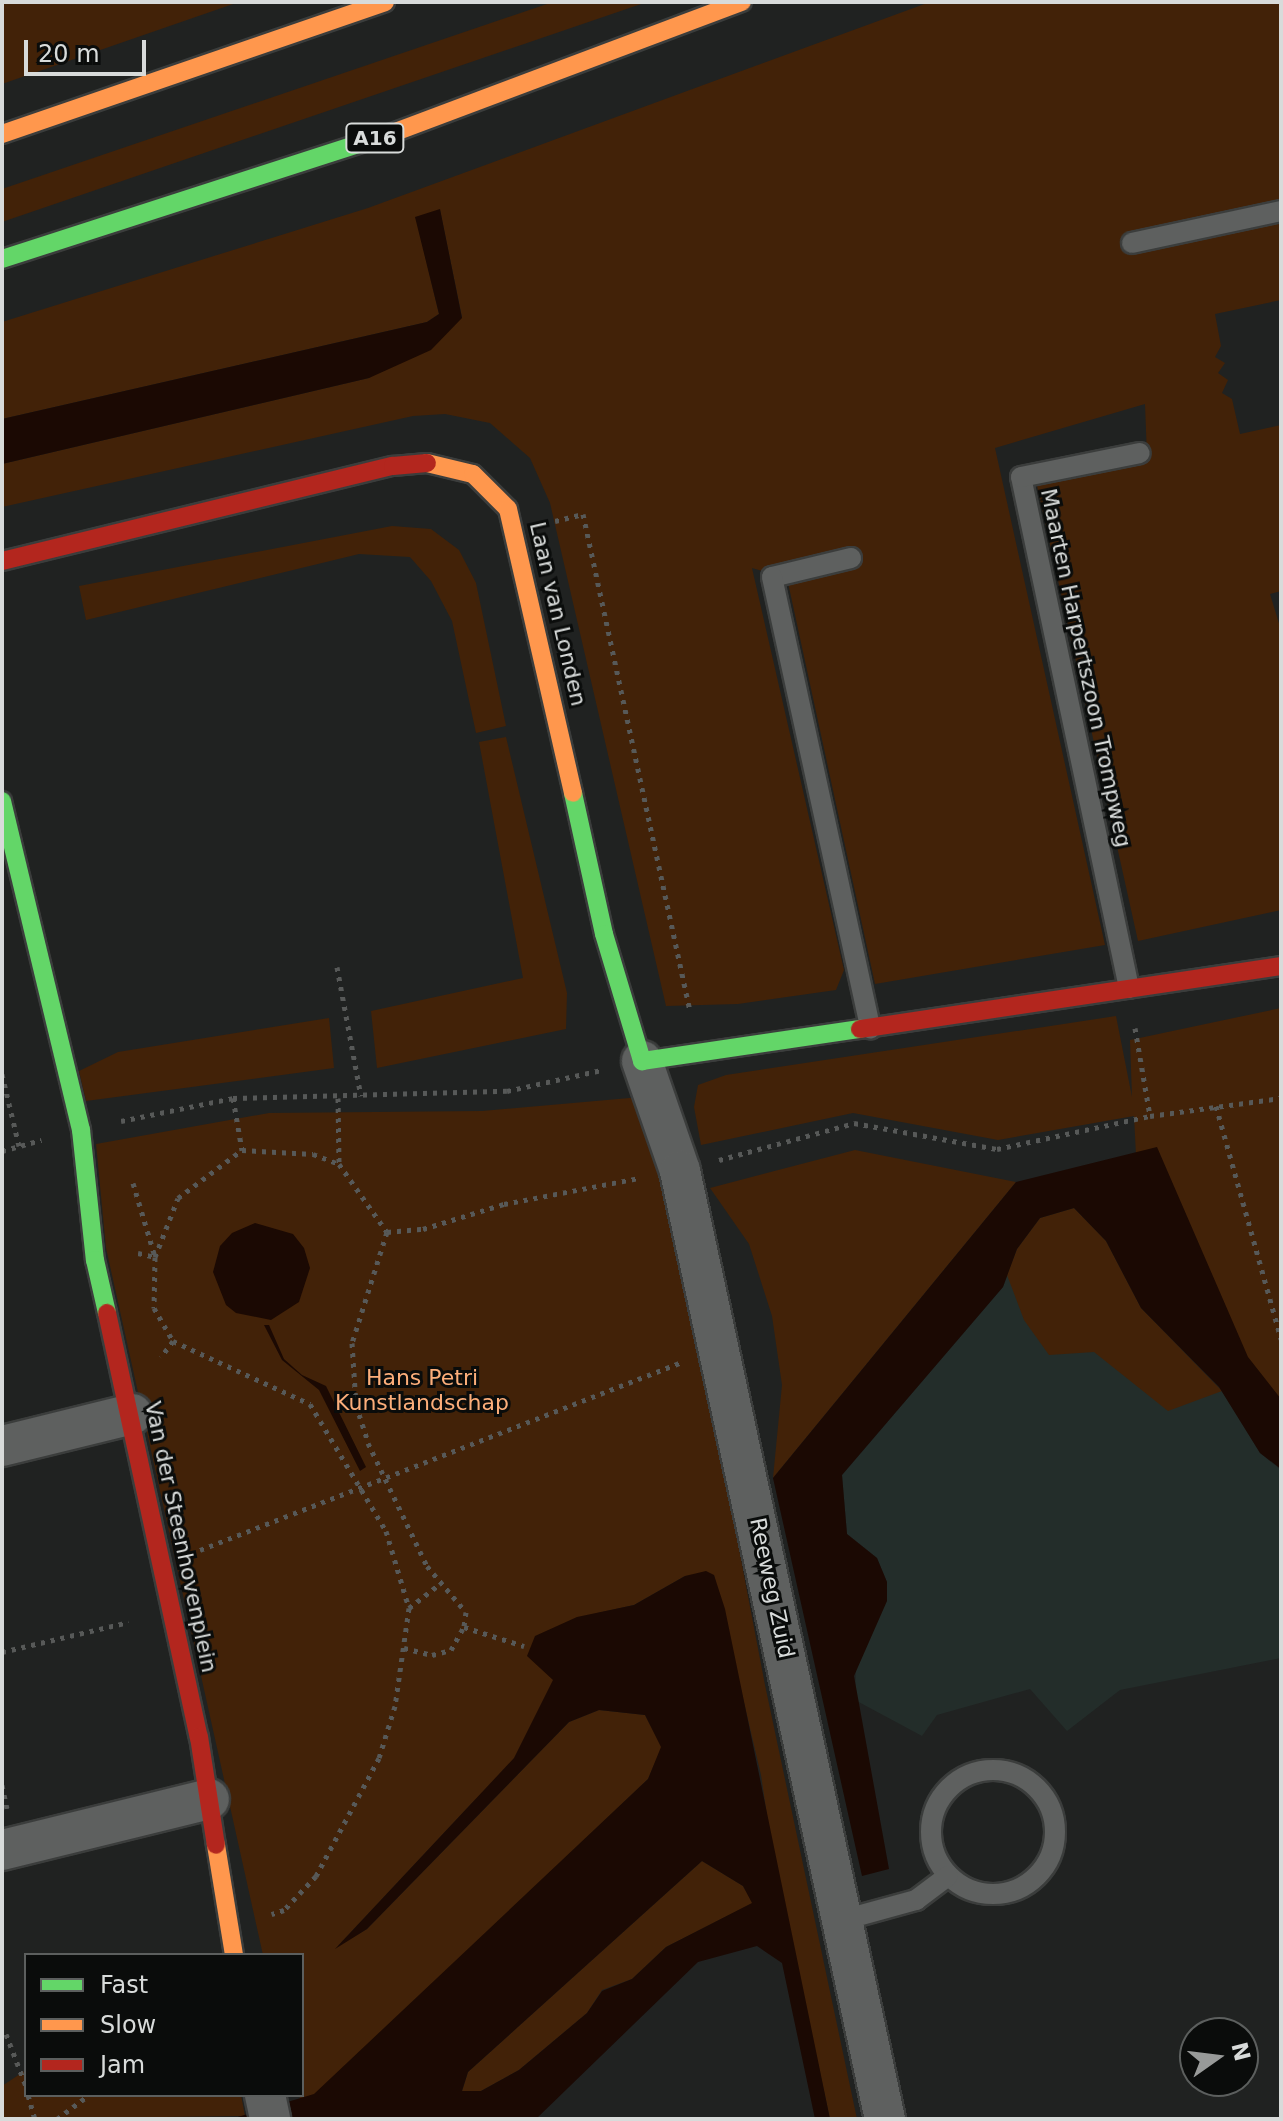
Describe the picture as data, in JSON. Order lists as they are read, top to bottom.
{
  "streets": {
    "main road": ["A16", "Laan van Londen", "Van der Steenhovenplein"],
    "street": ["Reeweg Zuid"],
    "lane": ["Maarten Harpertszoon Trompweg"]
  },
  "crossings": [
    ["Laan van Londen", "Reeweg Zuid"]
  ],
  "parks": ["Hans Petri Kunstlandschap"],
  "legend": ["Fast", "Slow", "Jam"],
  "scale_bar": "20 m",
  "north": "right"
}
